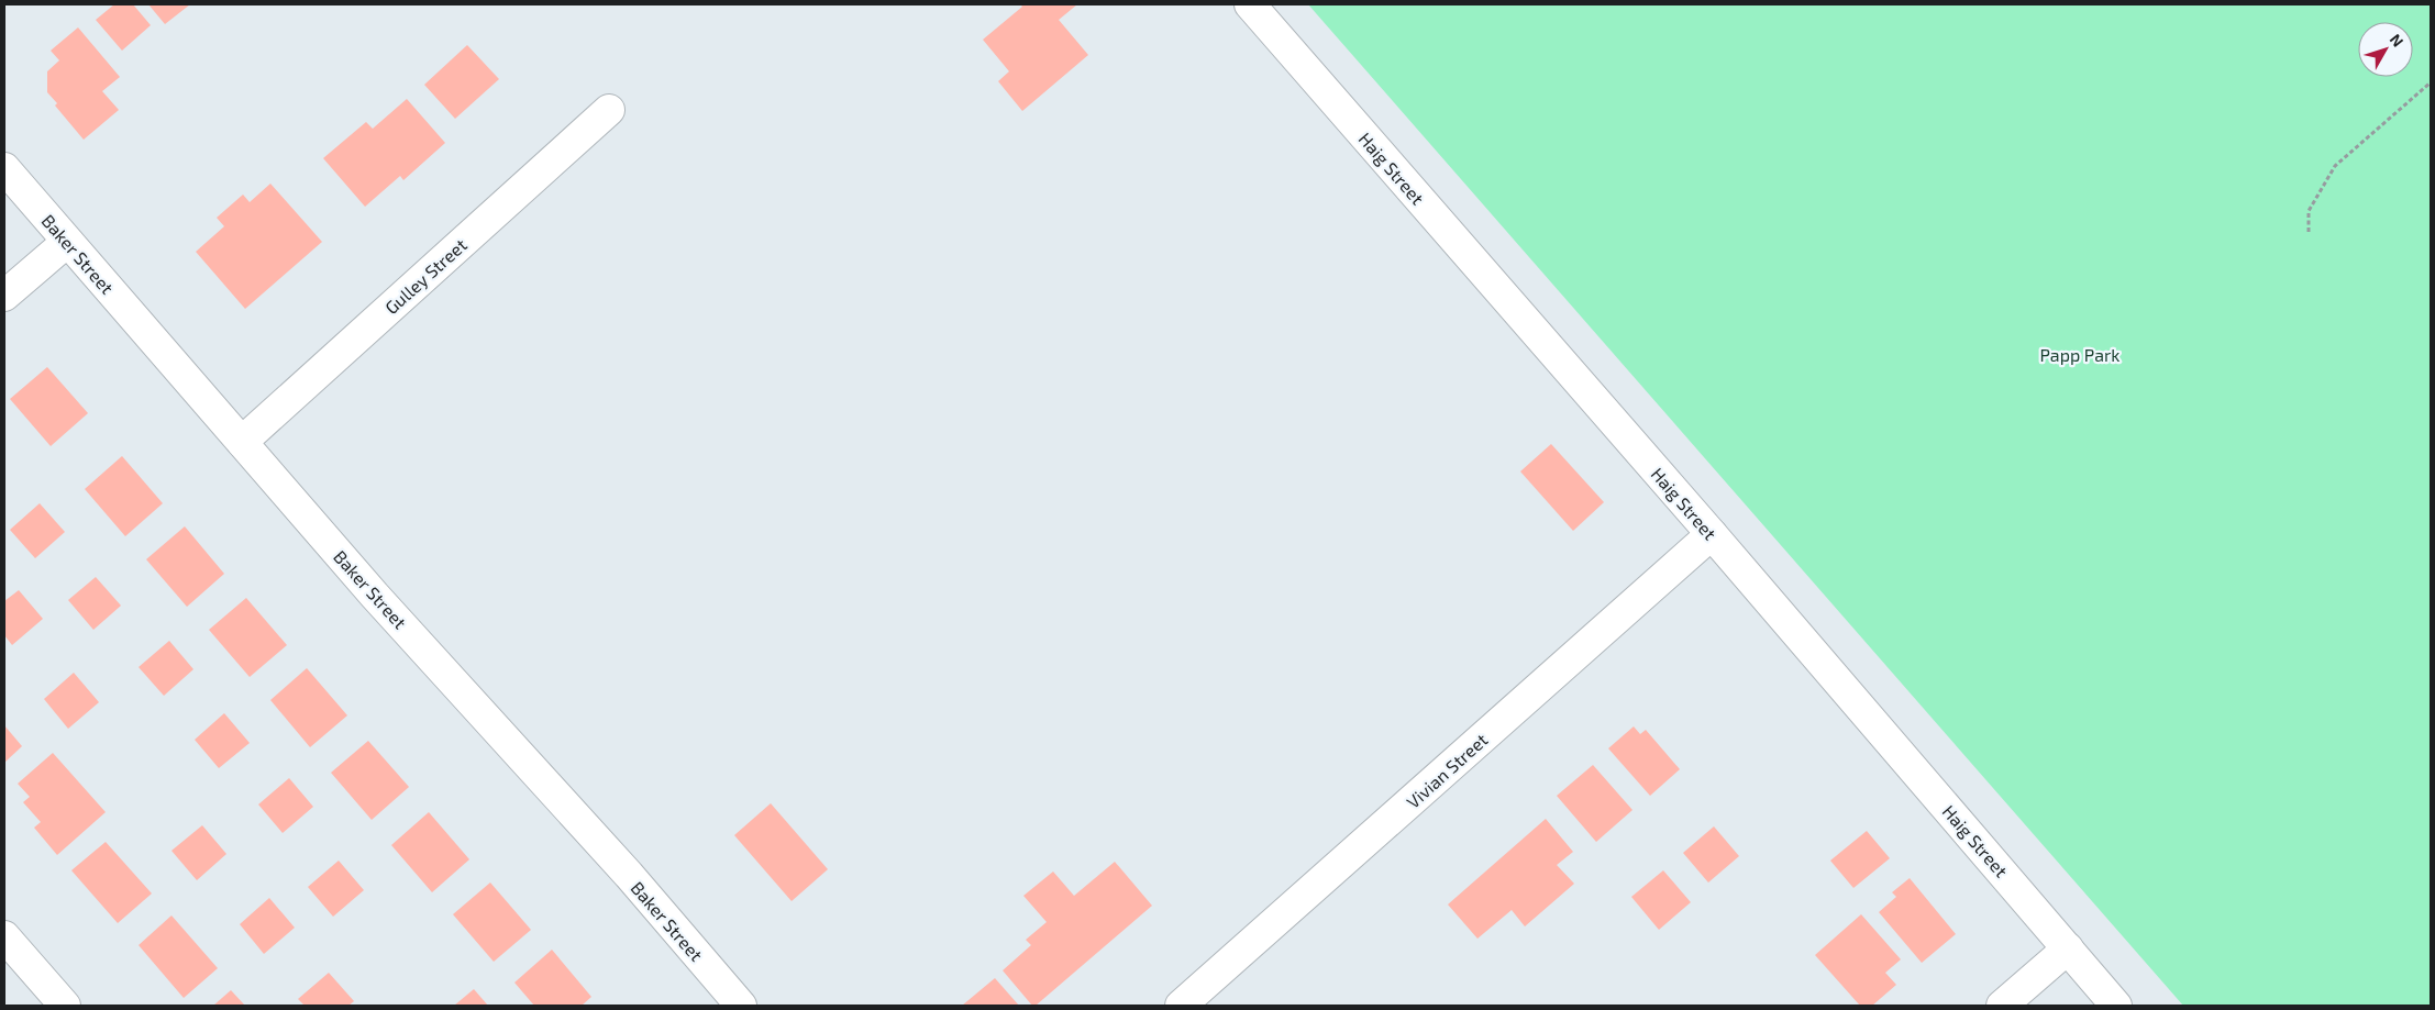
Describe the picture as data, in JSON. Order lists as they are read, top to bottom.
{
  "streets": {
    "street": [
      "Haig Street",
      "Baker Street",
      "Gulley Street",
      "Vivian Street"
    ]
  },
  "crossings": [
    ["Haig Street", "Vivian Street"],
    ["Baker Street", "Gulley Street"]
  ],
  "parks": ["Papp Park"],
  "north": "top right"
}
